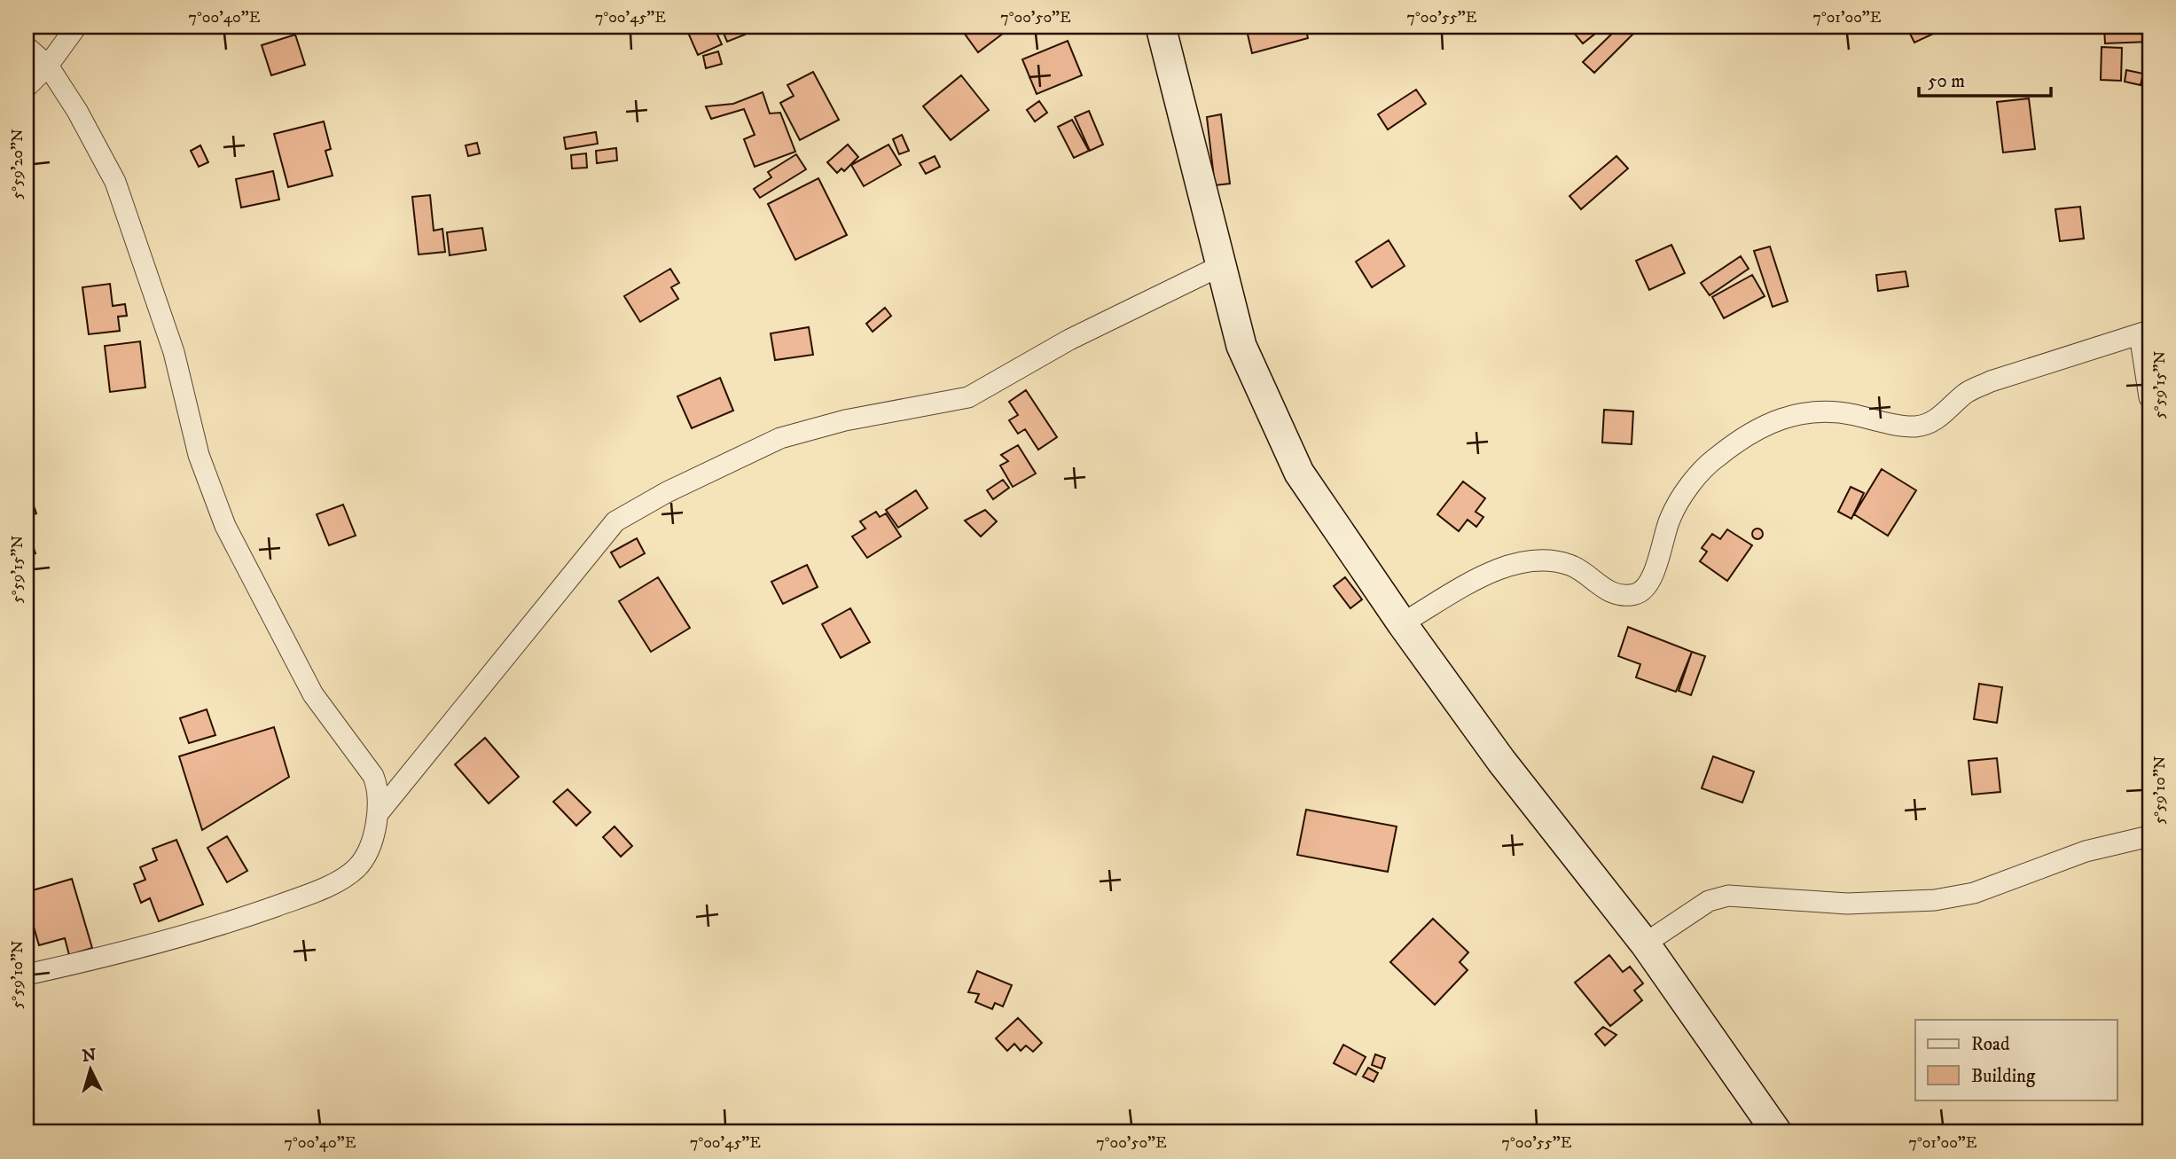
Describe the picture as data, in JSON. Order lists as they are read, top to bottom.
{
  "legend": ["Road", "Building"],
  "scale_bar": "50 m",
  "north": "top",
  "coordinates": [
    "7°00'40\"E",
    "7°00'45\"E",
    "7°00'50\"E",
    "7°00'55\"E",
    "7°01'00\"E",
    "5°59'20\"N",
    "5°59'15\"N",
    "5°59'10\"N"
  ]
}
